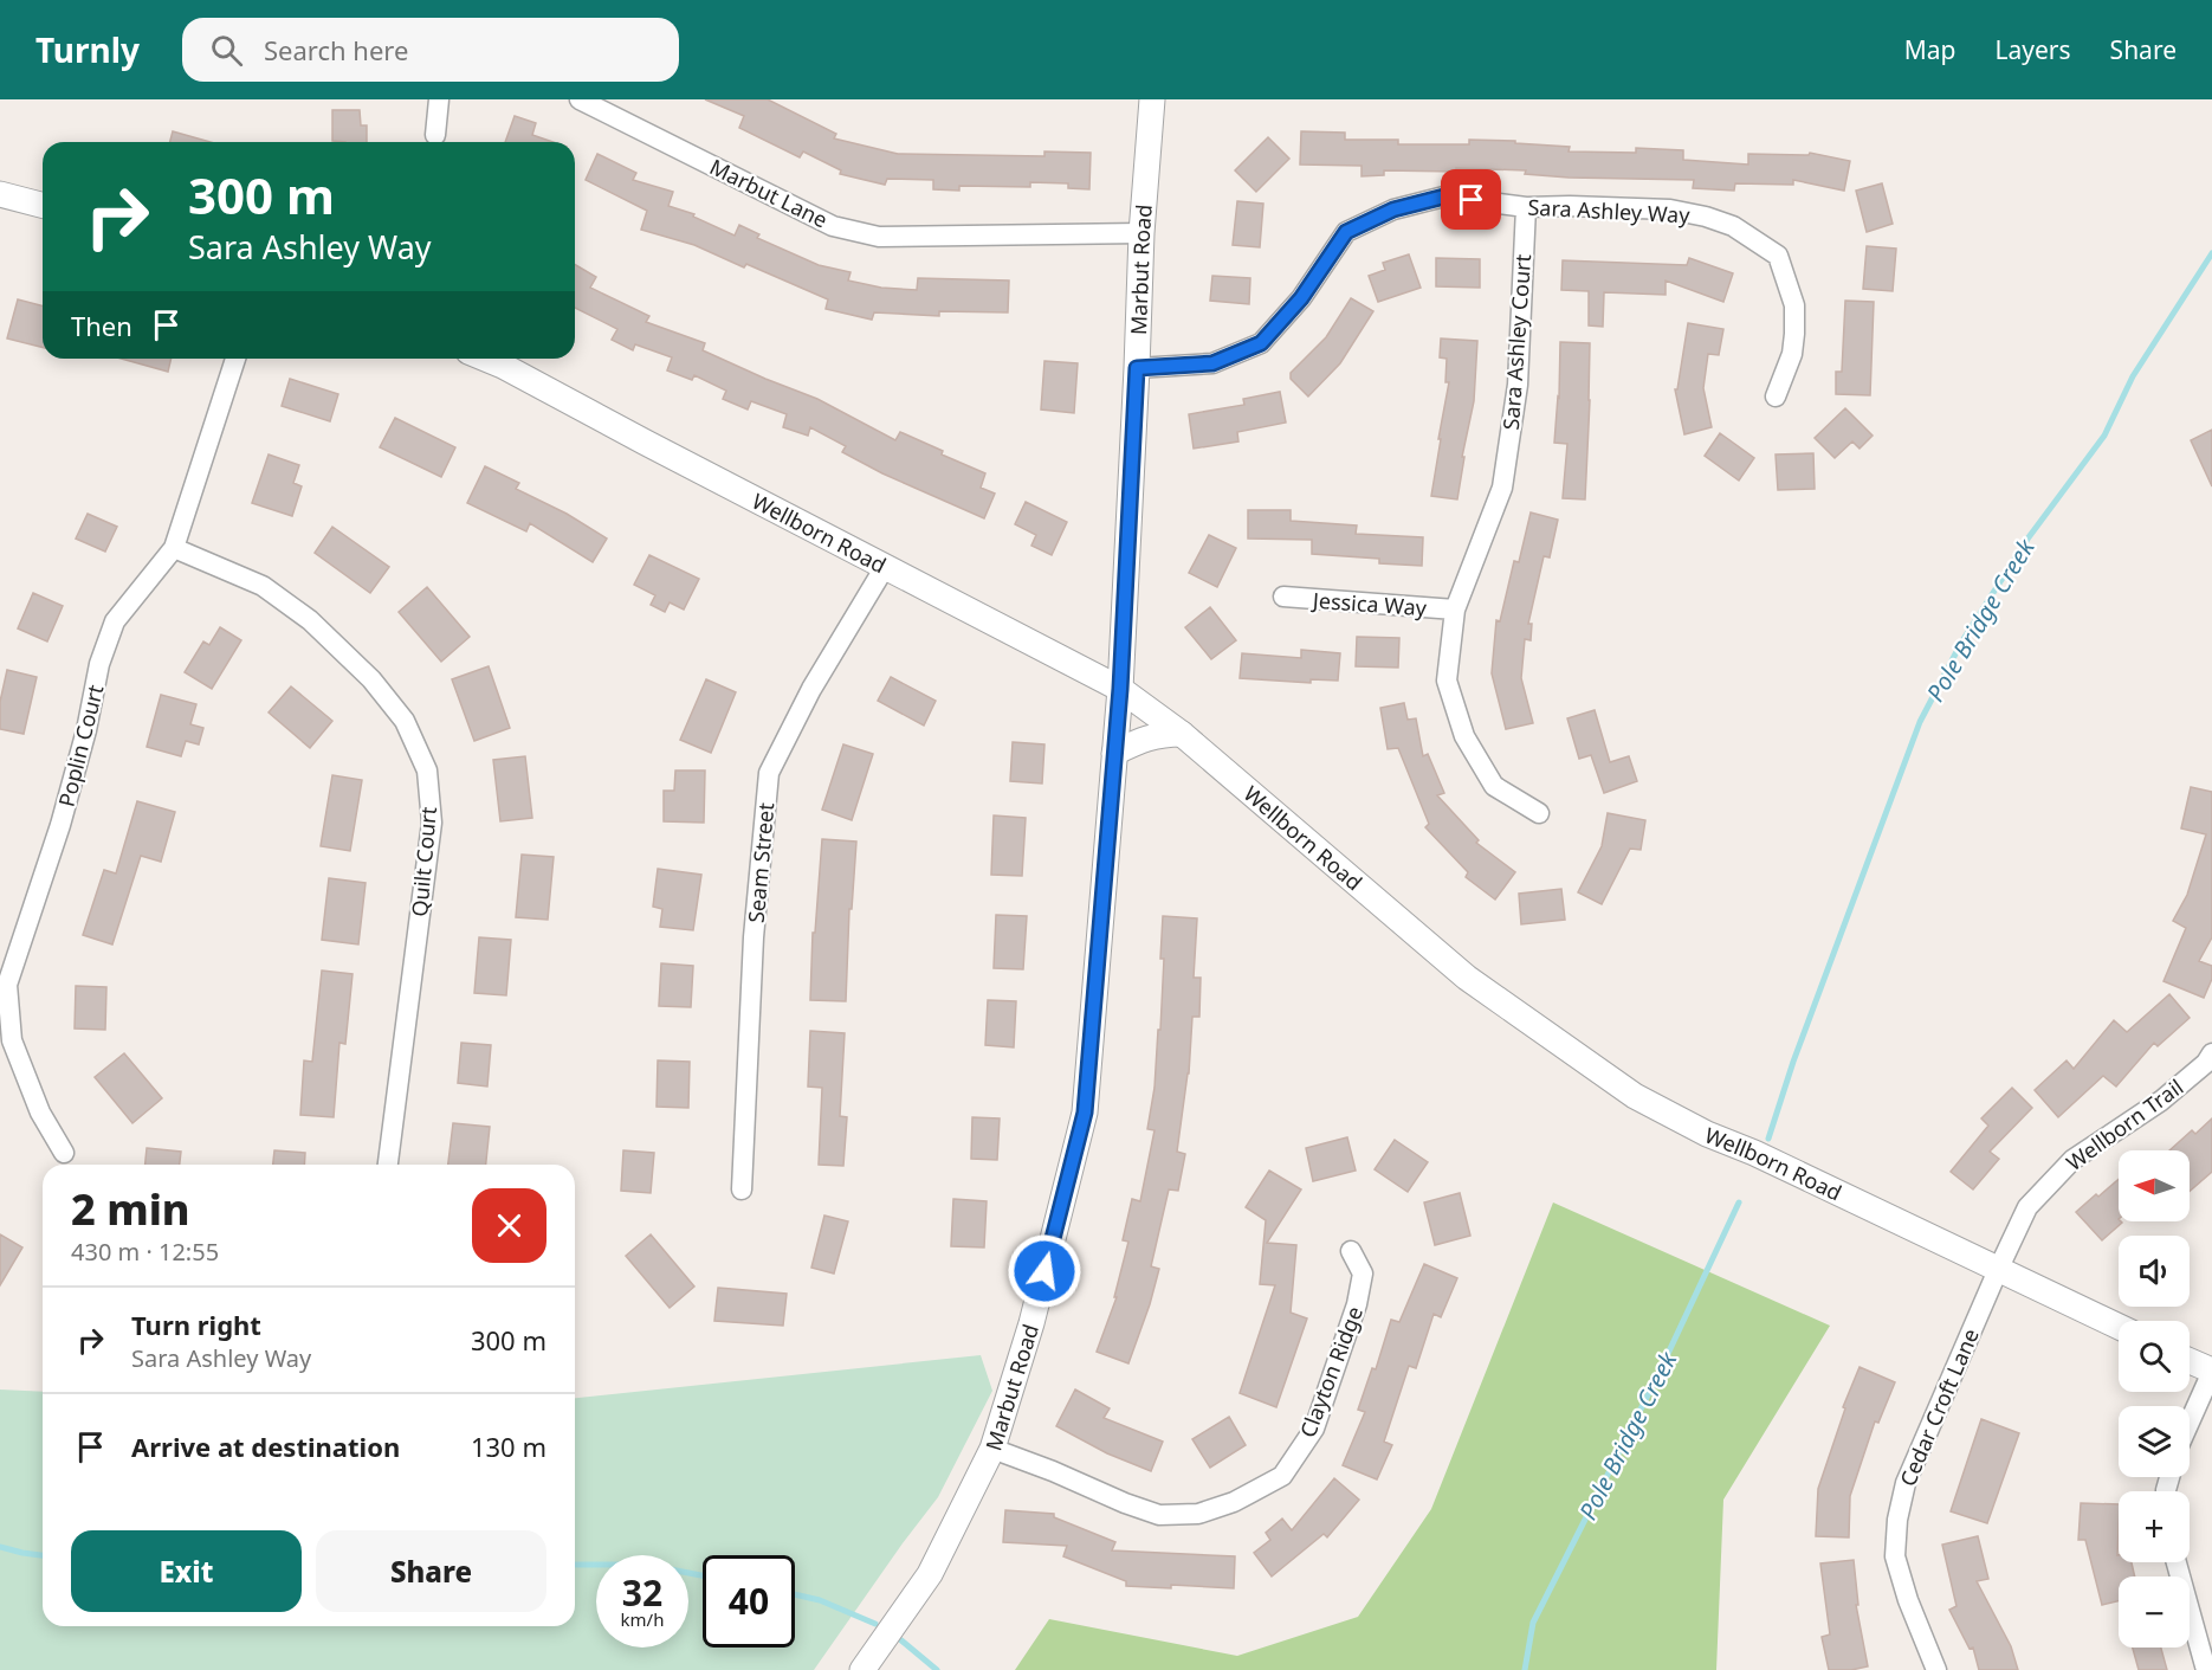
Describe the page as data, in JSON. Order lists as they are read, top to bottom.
{
  "streets": {
    "street": [
      "Marbut Lane",
      "Sara Ashley Way",
      "Marbut Road",
      "Sara Ashley Court",
      "Wellborn Road",
      "Jessica Way",
      "Poplin Court",
      "Quilt Court",
      "Seam Street",
      "Wellborn Trail",
      "Clayton Ridge",
      "Cedar Croft Lane"
    ]
  },
  "crossings": [
    ["Marbut Lane", "Marbut Road"],
    ["Sara Ashley Way", "Marbut Road"],
    ["Sara Ashley Way", "Sara Ashley Court"],
    ["Marbut Road", "Wellborn Road"],
    ["Marbut Road", "Clayton Ridge"],
    ["Sara Ashley Court", "Jessica Way"],
    ["Wellborn Road", "Seam Street"],
    ["Wellborn Road", "Wellborn Trail"],
    ["Wellborn Road", "Cedar Croft Lane"],
    ["Poplin Court", "Quilt Court"],
    ["Wellborn Trail", "Cedar Croft Lane"]
  ],
  "water": ["Pole Bridge Creek"],
  "north": "left",
  "page": {
    "header": "Turnly",
    "search": "Search here",
    "nav": ["Map", "Layers", "Share"],
    "turn": ["300 m", "Sara Ashley Way"],
    "then": "Then",
    "map_buttons": ["+", "−"],
    "heading": ["2 min", "430 m · 12:55"],
    "list": [
      {
        "name": "Turn right",
        "note": "Sara Ashley Way",
        "value": "300 m"
      },
      {
        "name": "Arrive at destination",
        "value": "130 m"
      }
    ],
    "buttons": ["Exit", "Share"],
    "speed": "32 km/h",
    "limit": "40"
  }
}
